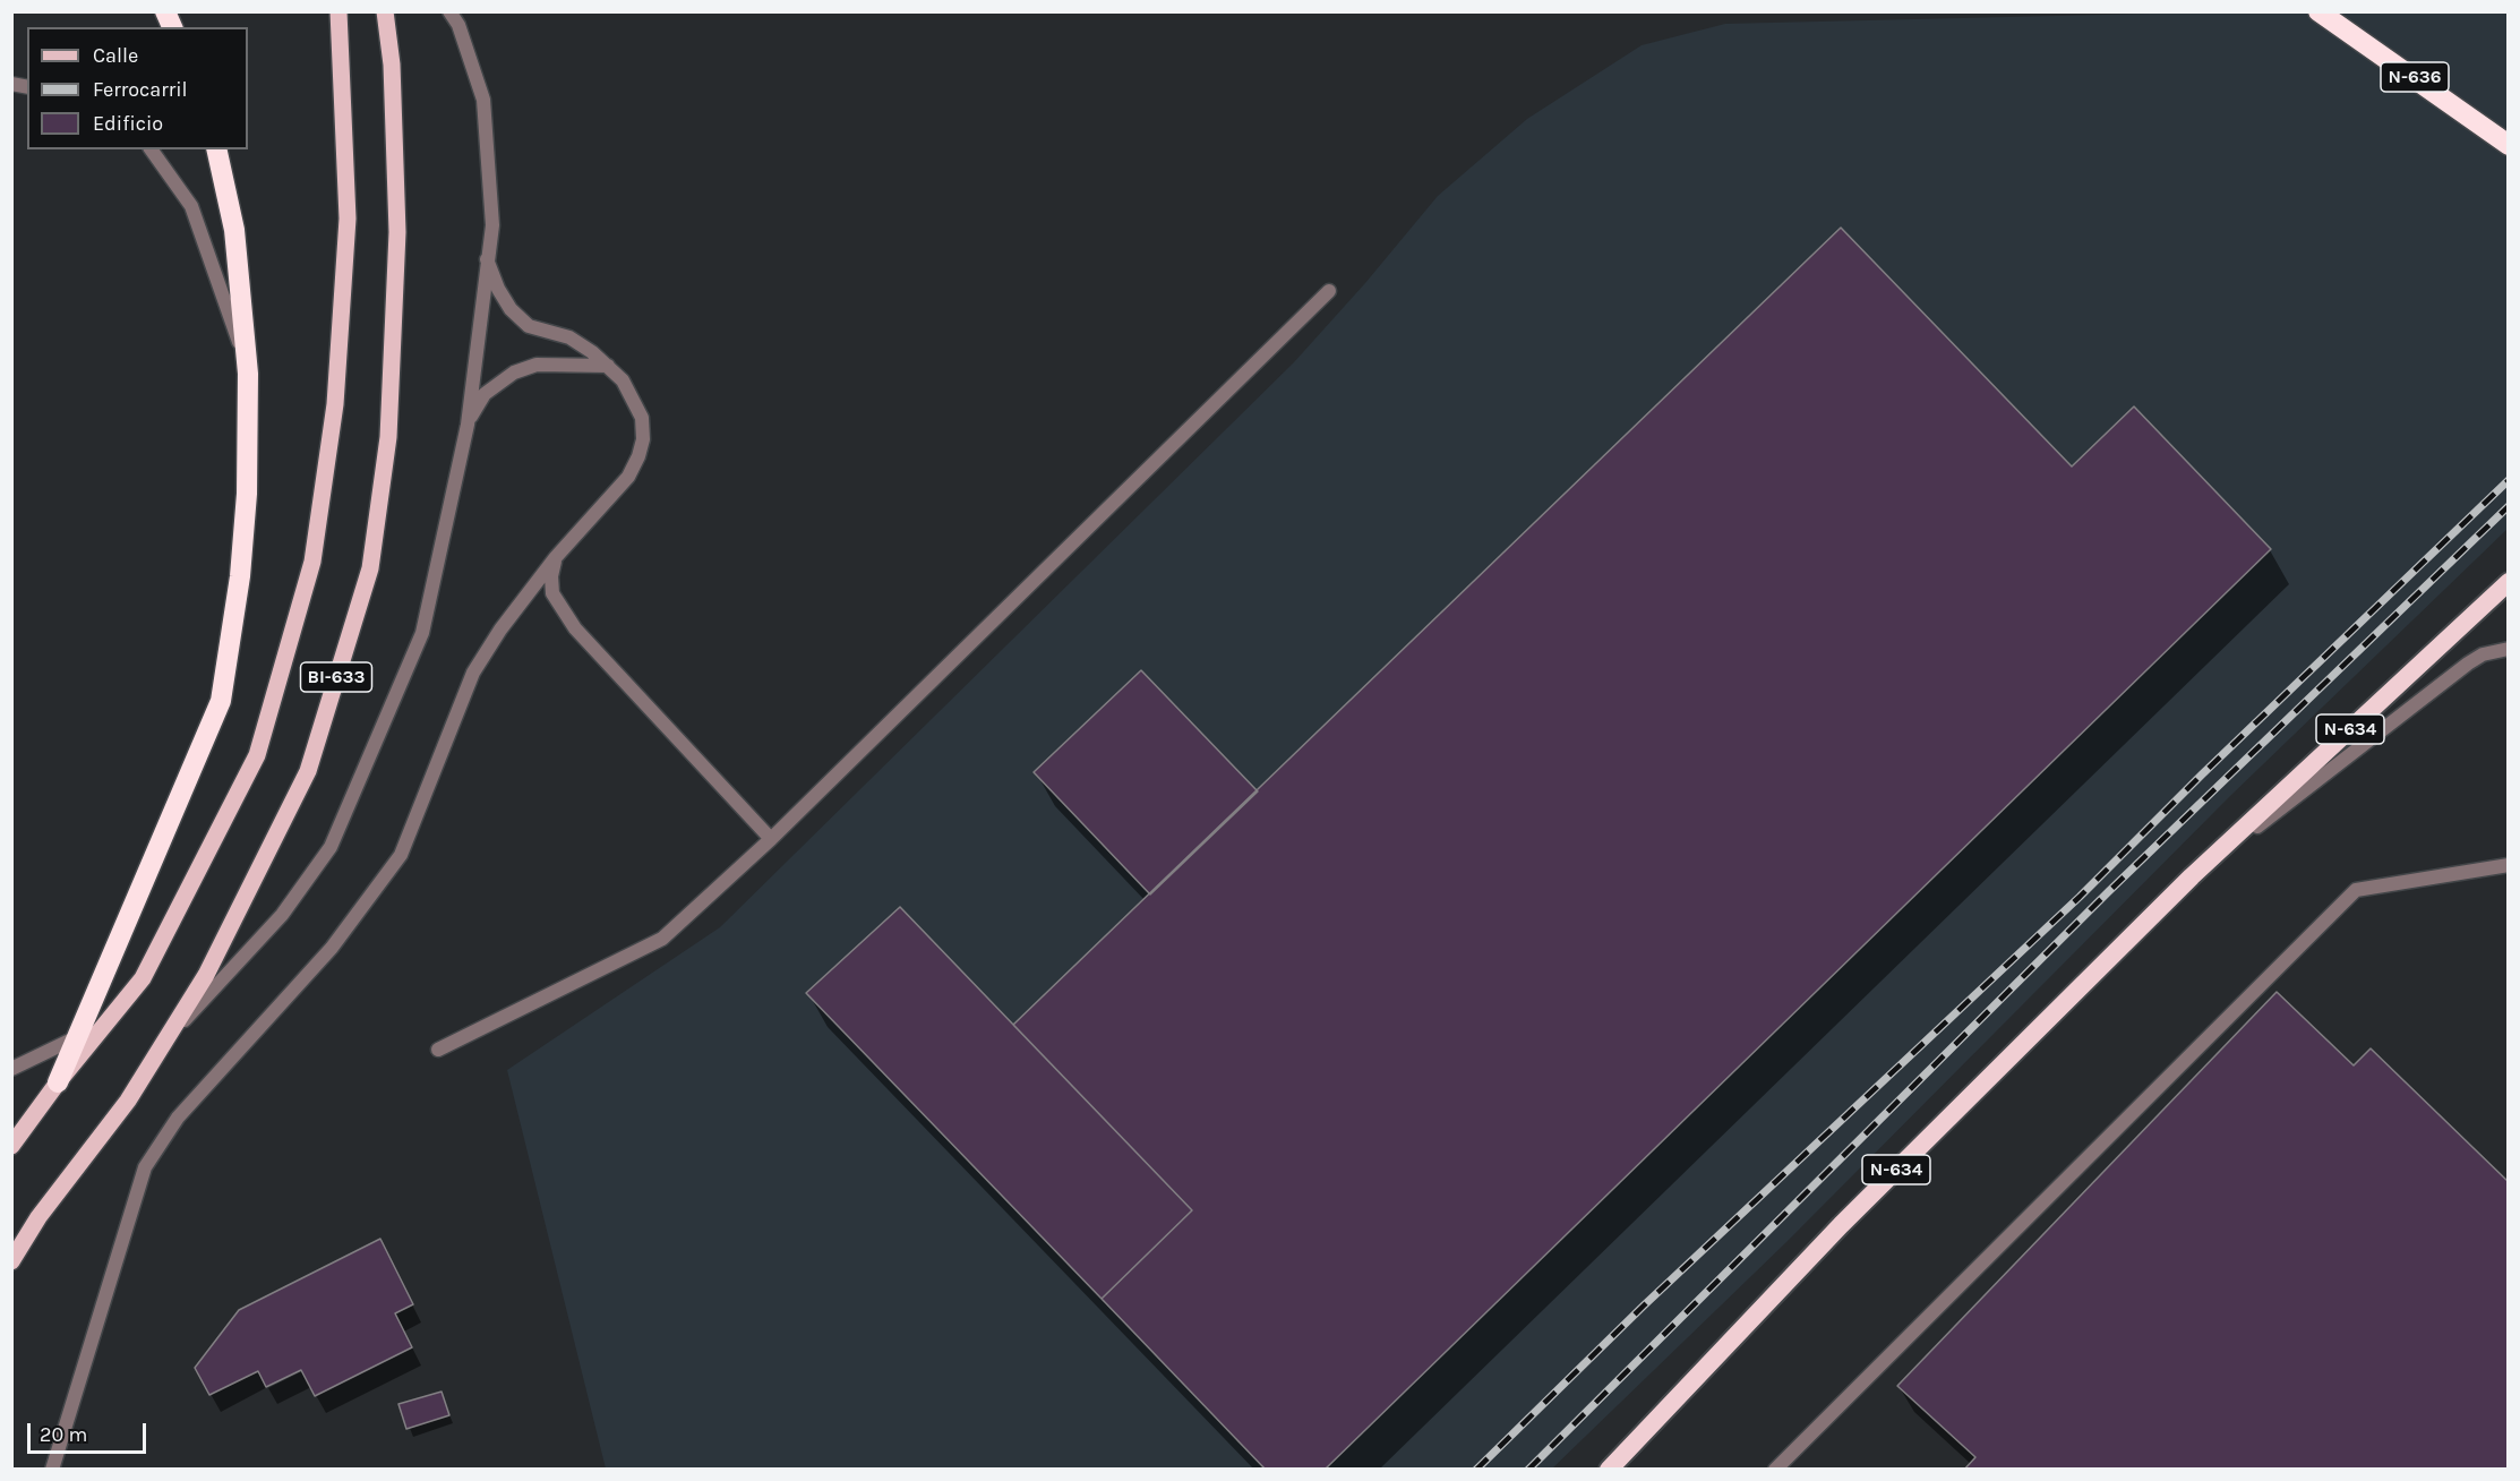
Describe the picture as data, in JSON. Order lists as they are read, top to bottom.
{
  "streets": {
    "highway": ["N-636", "N-634"],
    "main road": ["BI-633"]
  },
  "legend": ["Calle", "Ferrocarril", "Edificio"],
  "scale_bar": "20 m"
}
